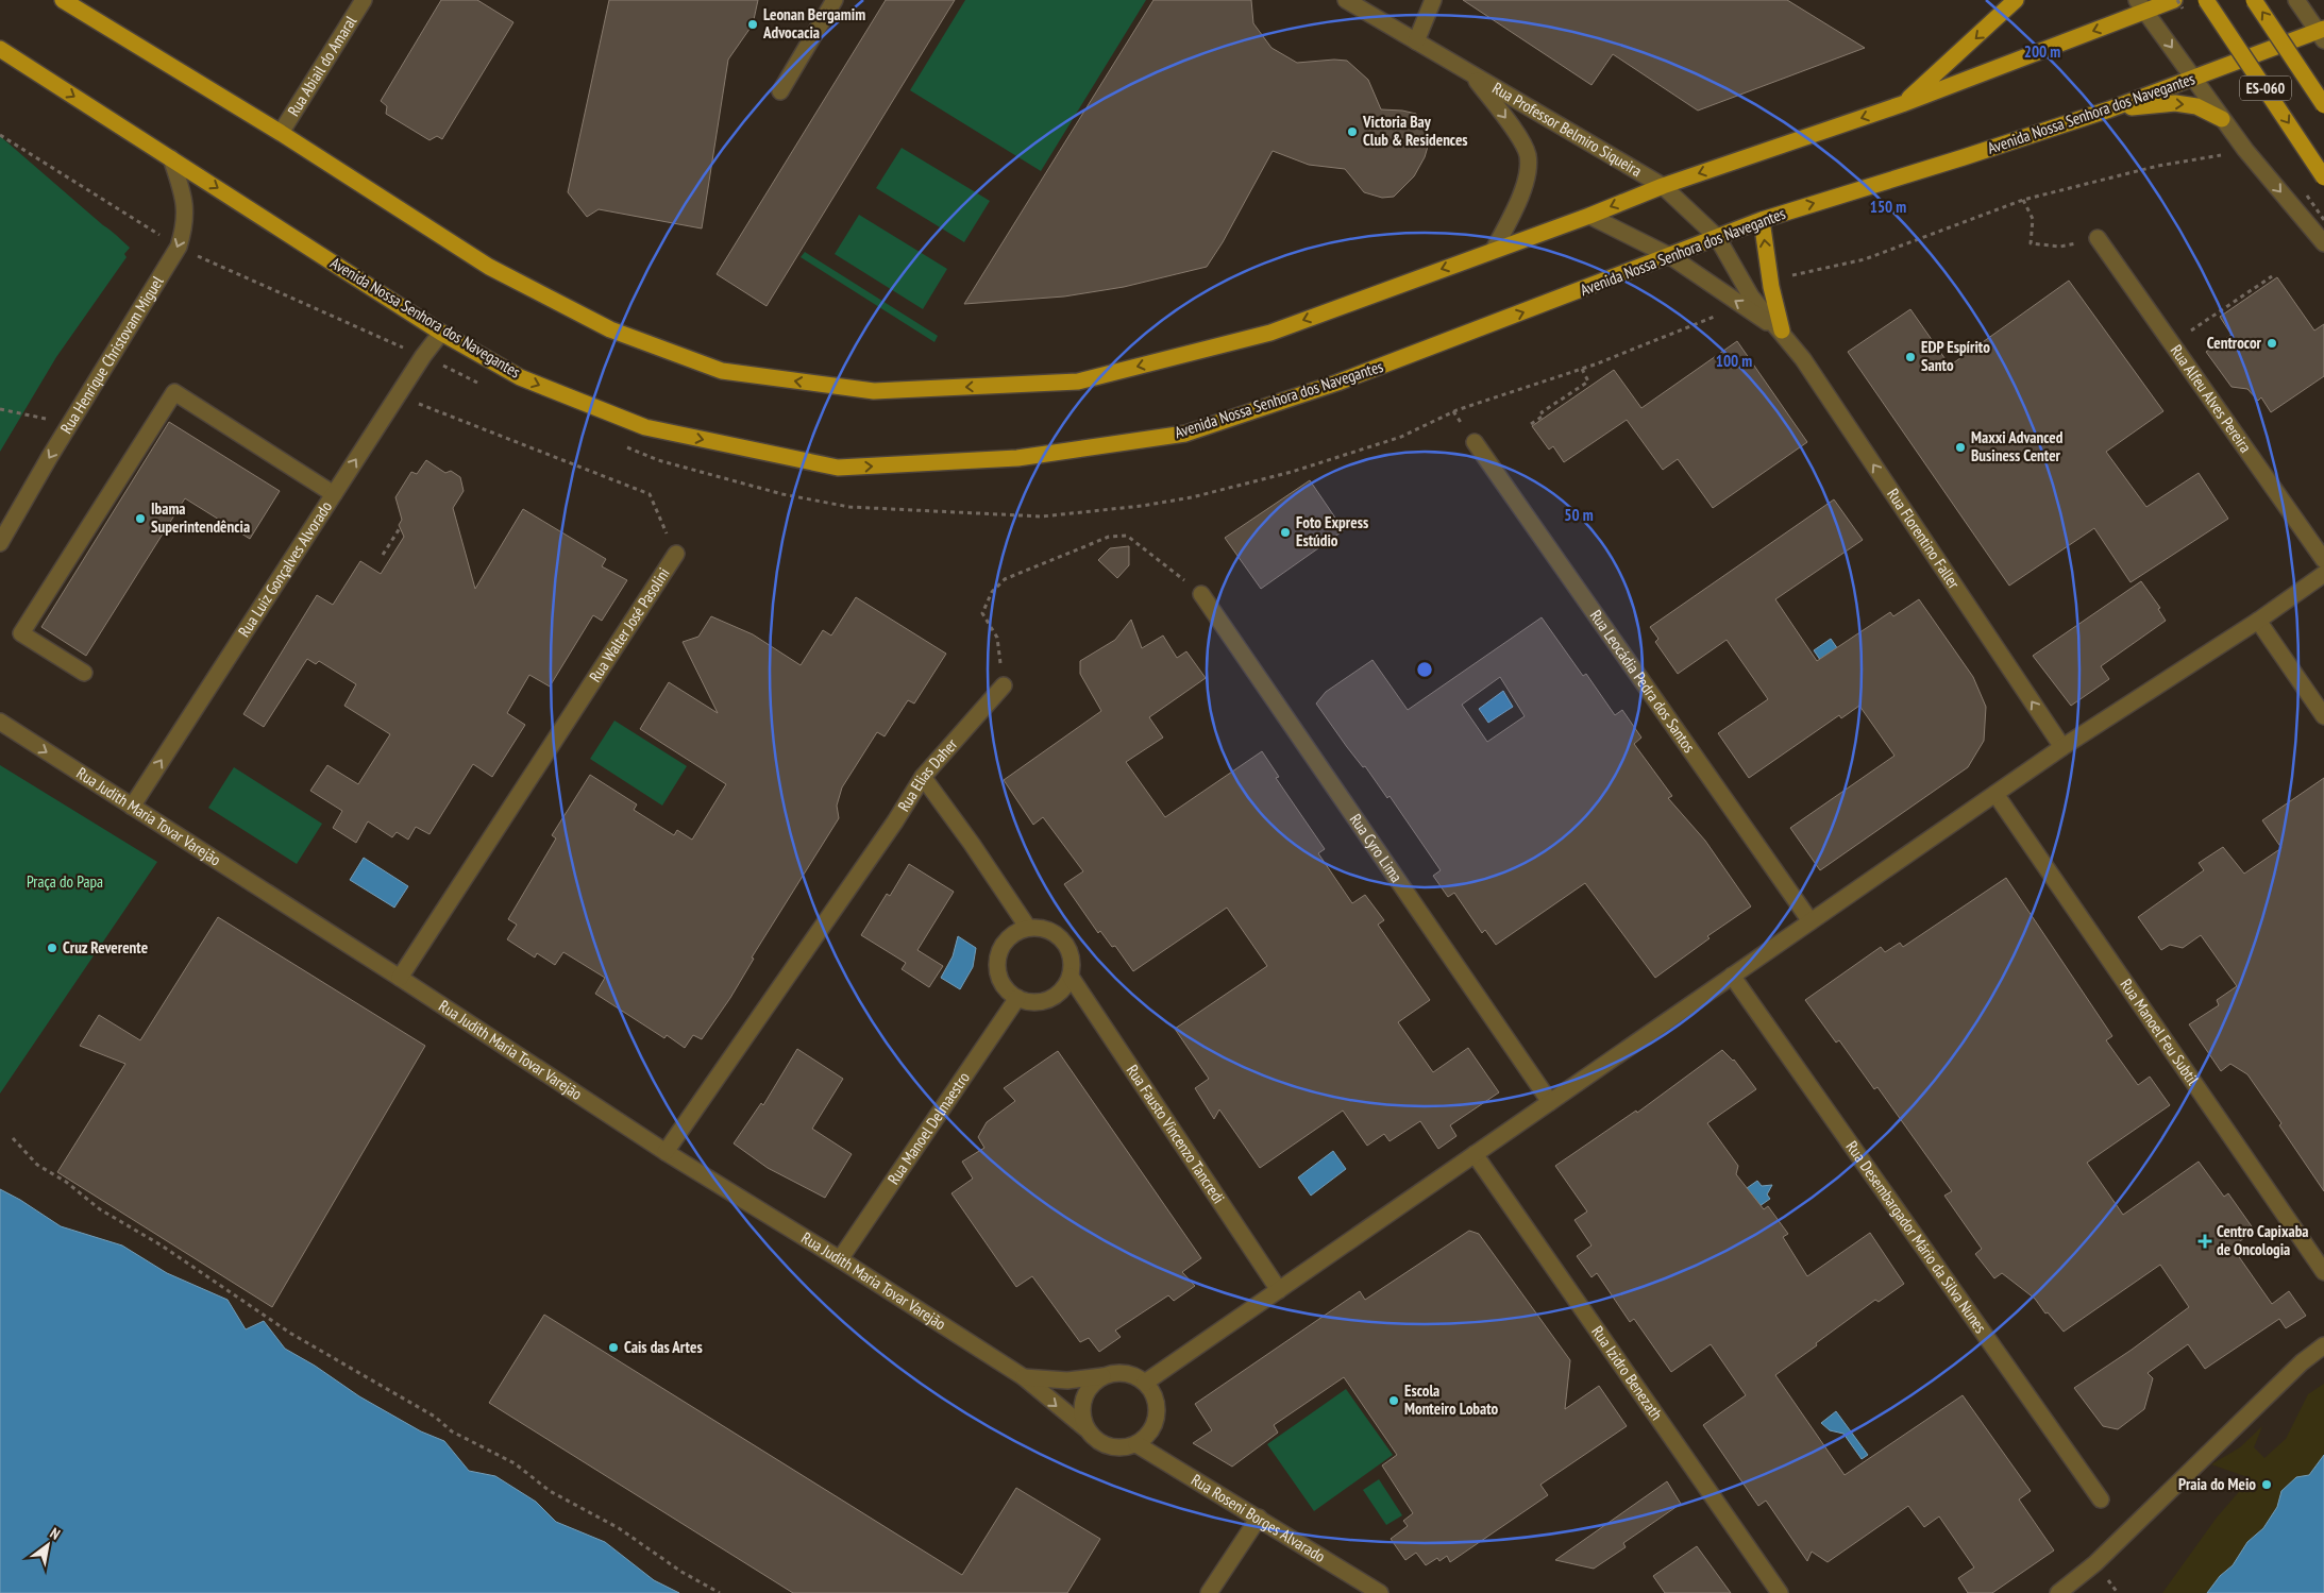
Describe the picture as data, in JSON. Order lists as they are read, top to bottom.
{
  "streets": {
    "main road": ["ES-060", "Avenida Nossa Senhora dos Navegantes"],
    "street": [
      "Rua Abiail do Amaral",
      "Rua Professor Belmiro Siqueira",
      "Rua Henrique Christovam Miguel",
      "Rua Alfeu Alves Pereira",
      "Rua Florentino Faller",
      "Rua Luiz Gonçalves Alvorado",
      "Rua Walter José Pasolini",
      "Rua Leocádia Pedra dos Santos",
      "Rua Elias Daher",
      "Rua Judith Maria Tovar Varejão",
      "Rua Cyro Lima",
      "Rua Manoel Feu Subtil",
      "Rua Manoel Delmaestro",
      "Rua Fausto Vincenzo Tancredi",
      "Rua Desembargador Mário da Silva Nunes",
      "Rua Izidro Benezath",
      "Rua Roseni Borges Alvarado"
    ]
  },
  "crossings": [
    ["Avenida Nossa Senhora dos Navegantes", "Rua Henrique Christovam Miguel"],
    ["Avenida Nossa Senhora dos Navegantes", "Rua Florentino Faller"],
    ["Avenida Nossa Senhora dos Navegantes", "Rua Luiz Gonçalves Alvorado"],
    ["Rua Professor Belmiro Siqueira", "Rua Florentino Faller"],
    ["Rua Luiz Gonçalves Alvorado", "Rua Walter José Pasolini"],
    ["Rua Luiz Gonçalves Alvorado", "Rua Judith Maria Tovar Varejão"],
    ["Rua Walter José Pasolini", "Rua Judith Maria Tovar Varejão"],
    ["Rua Elias Daher", "Rua Judith Maria Tovar Varejão"],
    ["Rua Judith Maria Tovar Varejão", "Rua Manoel Delmaestro"],
    ["Rua Judith Maria Tovar Varejão", "Rua Roseni Borges Alvarado"],
    ["Rua Manoel Delmaestro", "Rua Fausto Vincenzo Tancredi"]
  ],
  "one_way": ["Rua Henrique Christovam Miguel", "Rua Florentino Faller", "Rua Luiz Gonçalves Alvorado"],
  "parks": ["Praça do Papa"],
  "places": {
    "other": [
      "Leonan Bergamim Advocacia",
      "Victoria Bay Club & Residences",
      "Centrocor",
      "EDP Espírito Santo",
      "Maxxi Advanced Business Center",
      "Ibama Superintendência",
      "Foto Express Estúdio",
      "Cruz Reverente",
      "Cais das Artes",
      "Escola Monteiro Lobato",
      "Praia do Meio"
    ],
    "health": ["Centro Capixaba de Oncologia"]
  },
  "north": "top right",
  "rings": [
    "200 m",
    "150 m",
    "100 m",
    "50 m"
  ]
}
